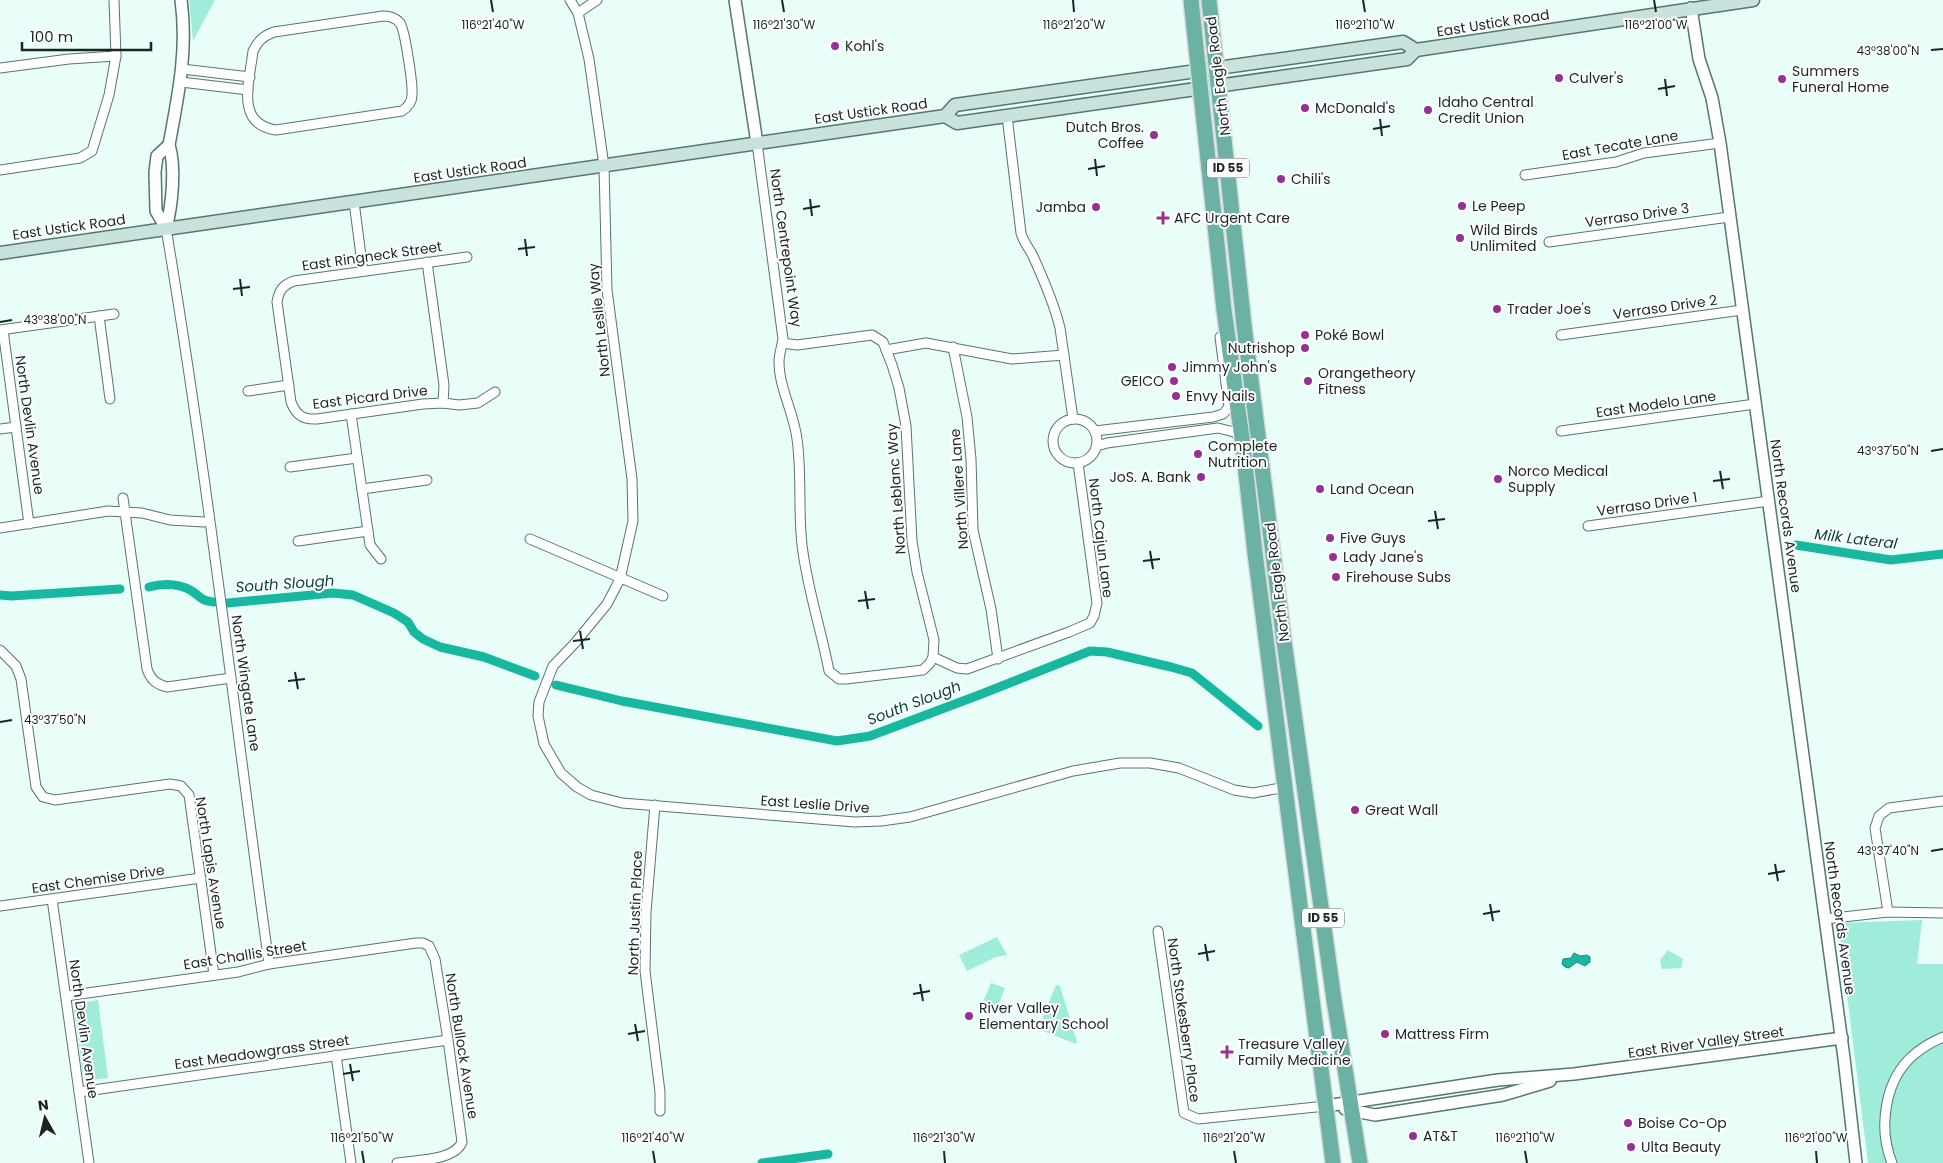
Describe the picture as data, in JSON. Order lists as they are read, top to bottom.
{
  "streets": {
    "highway": ["North Eagle Road", "ID 55"],
    "main road": ["East Ustick Road"],
    "street": [
      "East Tecate Lane",
      "Verraso Drive 3",
      "North Centrepoint Way",
      "East Ringneck Street",
      "Verraso Drive 2",
      "North Leslie Way",
      "East Picard Drive",
      "East Modelo Lane",
      "North Devlin Avenue",
      "North Leblanc Way",
      "North Villere Lane",
      "Verraso Drive 1",
      "North Records Avenue",
      "North Cajun Lane",
      "North Wingate Lane",
      "East Leslie Drive",
      "North Lapis Avenue",
      "East Chemise Drive",
      "North Justin Place",
      "East Challis Street",
      "North Stokesberry Place",
      "East River Valley Street",
      "North Bullock Avenue",
      "East Meadowgrass Street"
    ]
  },
  "crossings": [
    ["East Ustick Road", "North Eagle Road"],
    ["East Ustick Road", "North Centrepoint Way"],
    ["East Ustick Road", "North Leslie Way"],
    ["East Ustick Road", "North Records Avenue"],
    ["East Ustick Road", "North Wingate Lane"],
    ["North Eagle Road", "East Leslie Drive"],
    ["North Eagle Road", "East River Valley Street"],
    ["East Tecate Lane", "North Records Avenue"],
    ["Verraso Drive 3", "North Records Avenue"],
    ["North Centrepoint Way", "North Leblanc Way"],
    ["East Ringneck Street", "East Picard Drive"],
    ["Verraso Drive 2", "North Records Avenue"],
    ["North Leslie Way", "East Leslie Drive"],
    ["East Modelo Lane", "North Records Avenue"],
    ["North Devlin Avenue", "East Chemise Drive"],
    ["North Devlin Avenue", "East Challis Street"],
    ["North Devlin Avenue", "East Meadowgrass Street"],
    ["North Villere Lane", "North Cajun Lane"],
    ["Verraso Drive 1", "North Records Avenue"],
    ["North Records Avenue", "East River Valley Street"],
    ["North Wingate Lane", "East Challis Street"],
    ["East Leslie Drive", "North Justin Place"],
    ["North Lapis Avenue", "East Chemise Drive"],
    ["North Lapis Avenue", "East Challis Street"],
    ["East Challis Street", "North Bullock Avenue"],
    ["North Stokesberry Place", "East River Valley Street"],
    ["North Bullock Avenue", "East Meadowgrass Street"]
  ],
  "water": ["Milk Lateral", "South Slough"],
  "places": {
    "other": [
      "Kohl's",
      "Culver's",
      "Summers Funeral Home",
      "McDonald's",
      "Idaho Central Credit Union",
      "Dutch Bros. Coffee",
      "Chili's",
      "Le Peep",
      "Jamba",
      "Wild Birds Unlimited",
      "Trader Joe's",
      "Poké Bowl",
      "Nutrishop",
      "Jimmy John's",
      "GEICO",
      "Orangetheory Fitness",
      "Envy Nails",
      "Complete Nutrition",
      "JoS. A. Bank",
      "Norco Medical Supply",
      "Land Ocean",
      "Five Guys",
      "Lady Jane's",
      "Firehouse Subs",
      "Great Wall",
      "River Valley Elementary School",
      "Mattress Firm",
      "Boise Co-Op",
      "AT&T",
      "Ulta Beauty"
    ],
    "health": ["AFC Urgent Care", "Treasure Valley Family Medicine"]
  },
  "scale_bar": "100 m",
  "north": "top",
  "coordinates": [
    "116°21'40\"W",
    "116°21'30\"W",
    "116°21'20\"W",
    "116°21'10\"W",
    "116°21'00\"W",
    "43°38'00\"N",
    "43°37'50\"N",
    "43°37'40\"N",
    "116°21'50\"W"
  ]
}
